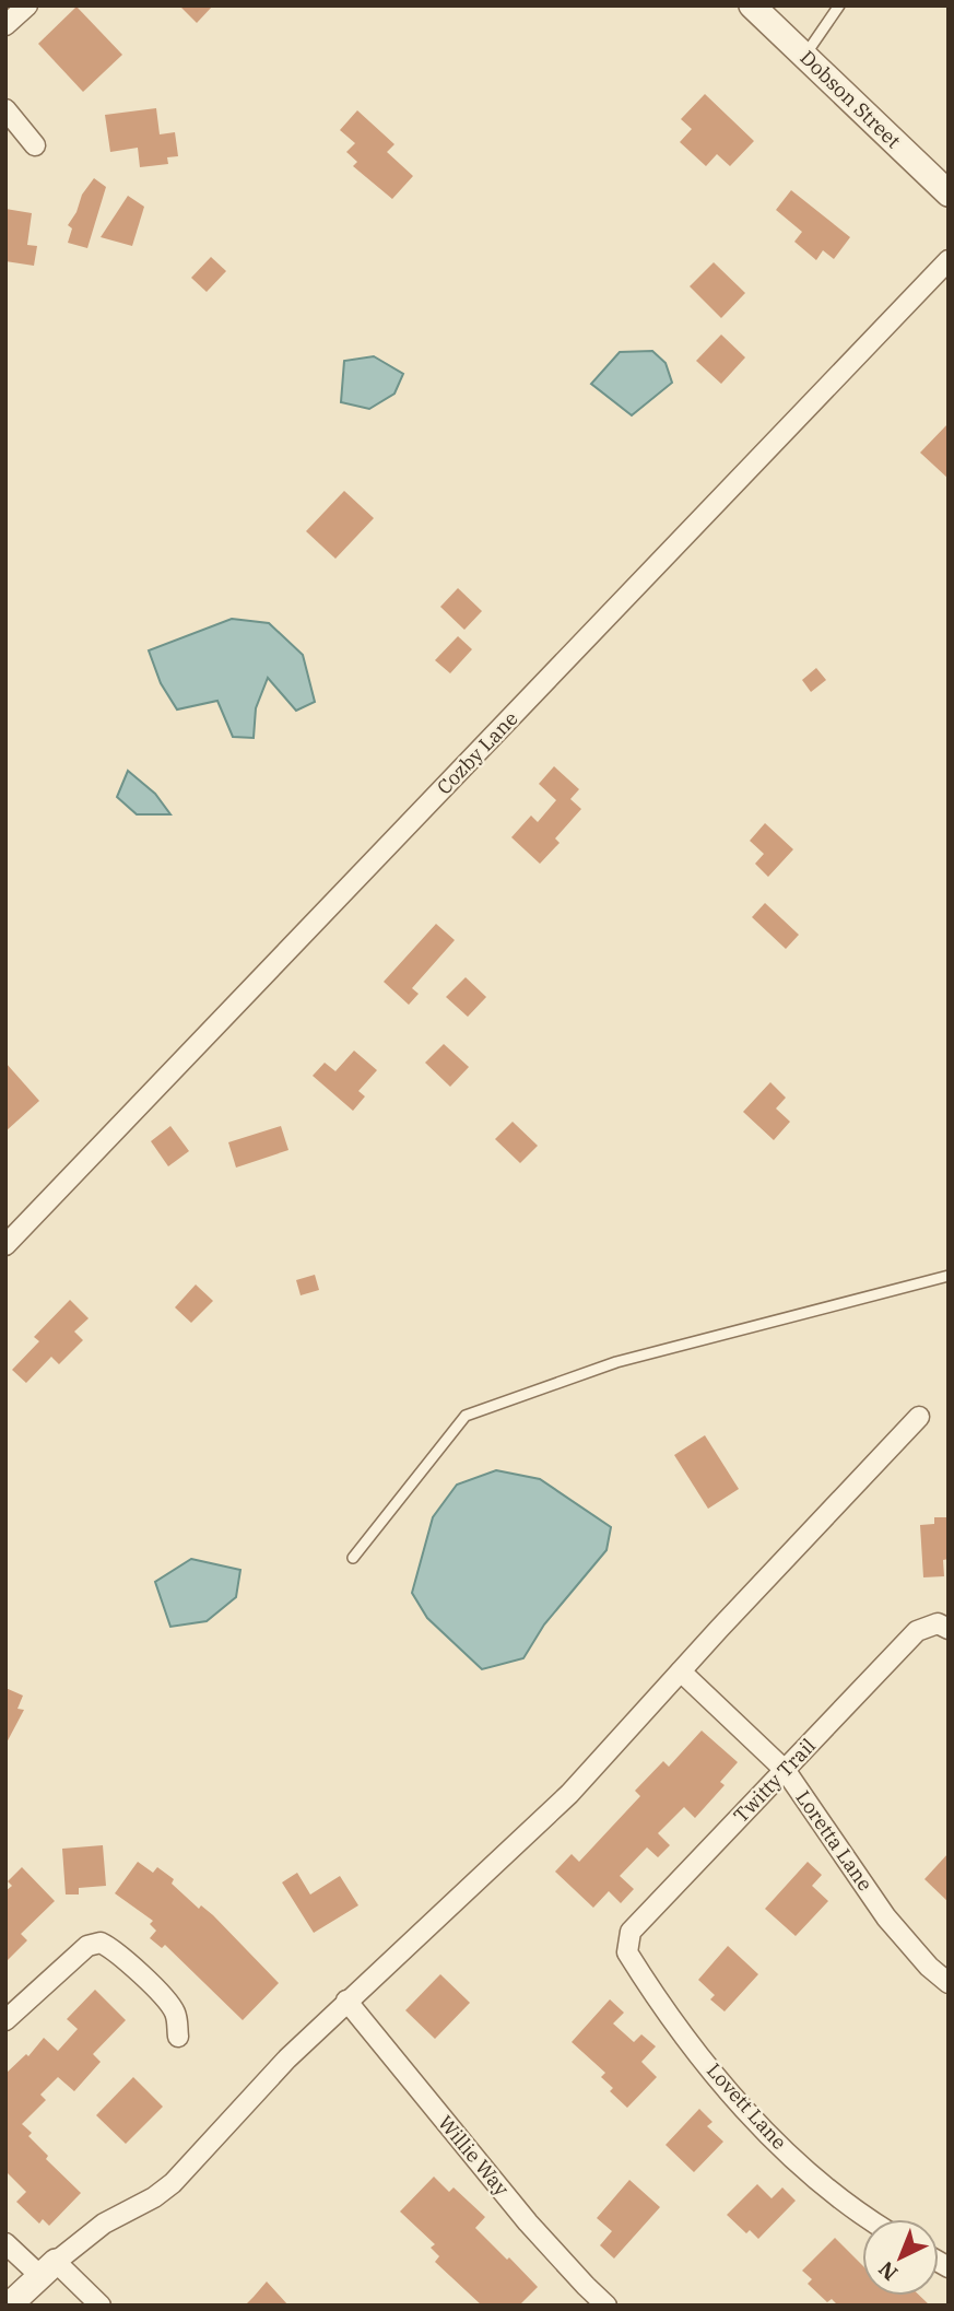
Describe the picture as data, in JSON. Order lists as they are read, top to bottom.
{
  "streets": {
    "street": [
      "Dobson Street",
      "Cozby Lane",
      "Twitty Trail",
      "Loretta Lane",
      "Lovett Lane",
      "Willie Way"
    ]
  },
  "crossings": [
    ["Twitty Trail", "Loretta Lane"],
    ["Twitty Trail", "Lovett Lane"]
  ],
  "north": "bottom left"
}
